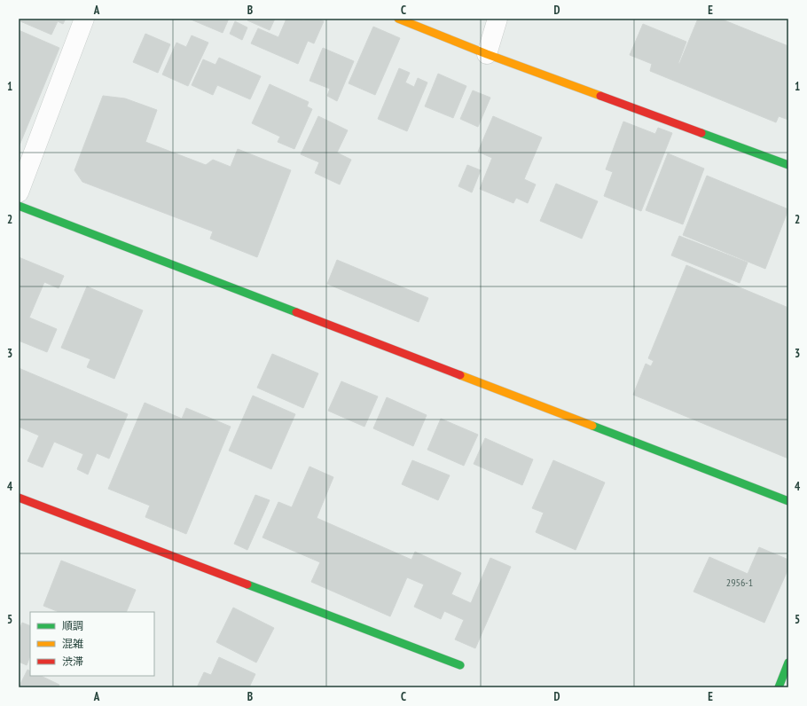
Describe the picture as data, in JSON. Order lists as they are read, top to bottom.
{
  "house_numbers": ["2956-1"],
  "legend": ["順調", "混雑", "渋滞"],
  "grid": {
    "columns": [
      "A",
      "B",
      "C",
      "D",
      "E"
    ],
    "rows": [
      "1",
      "2",
      "3",
      "4",
      "5"
    ]
  }
}
